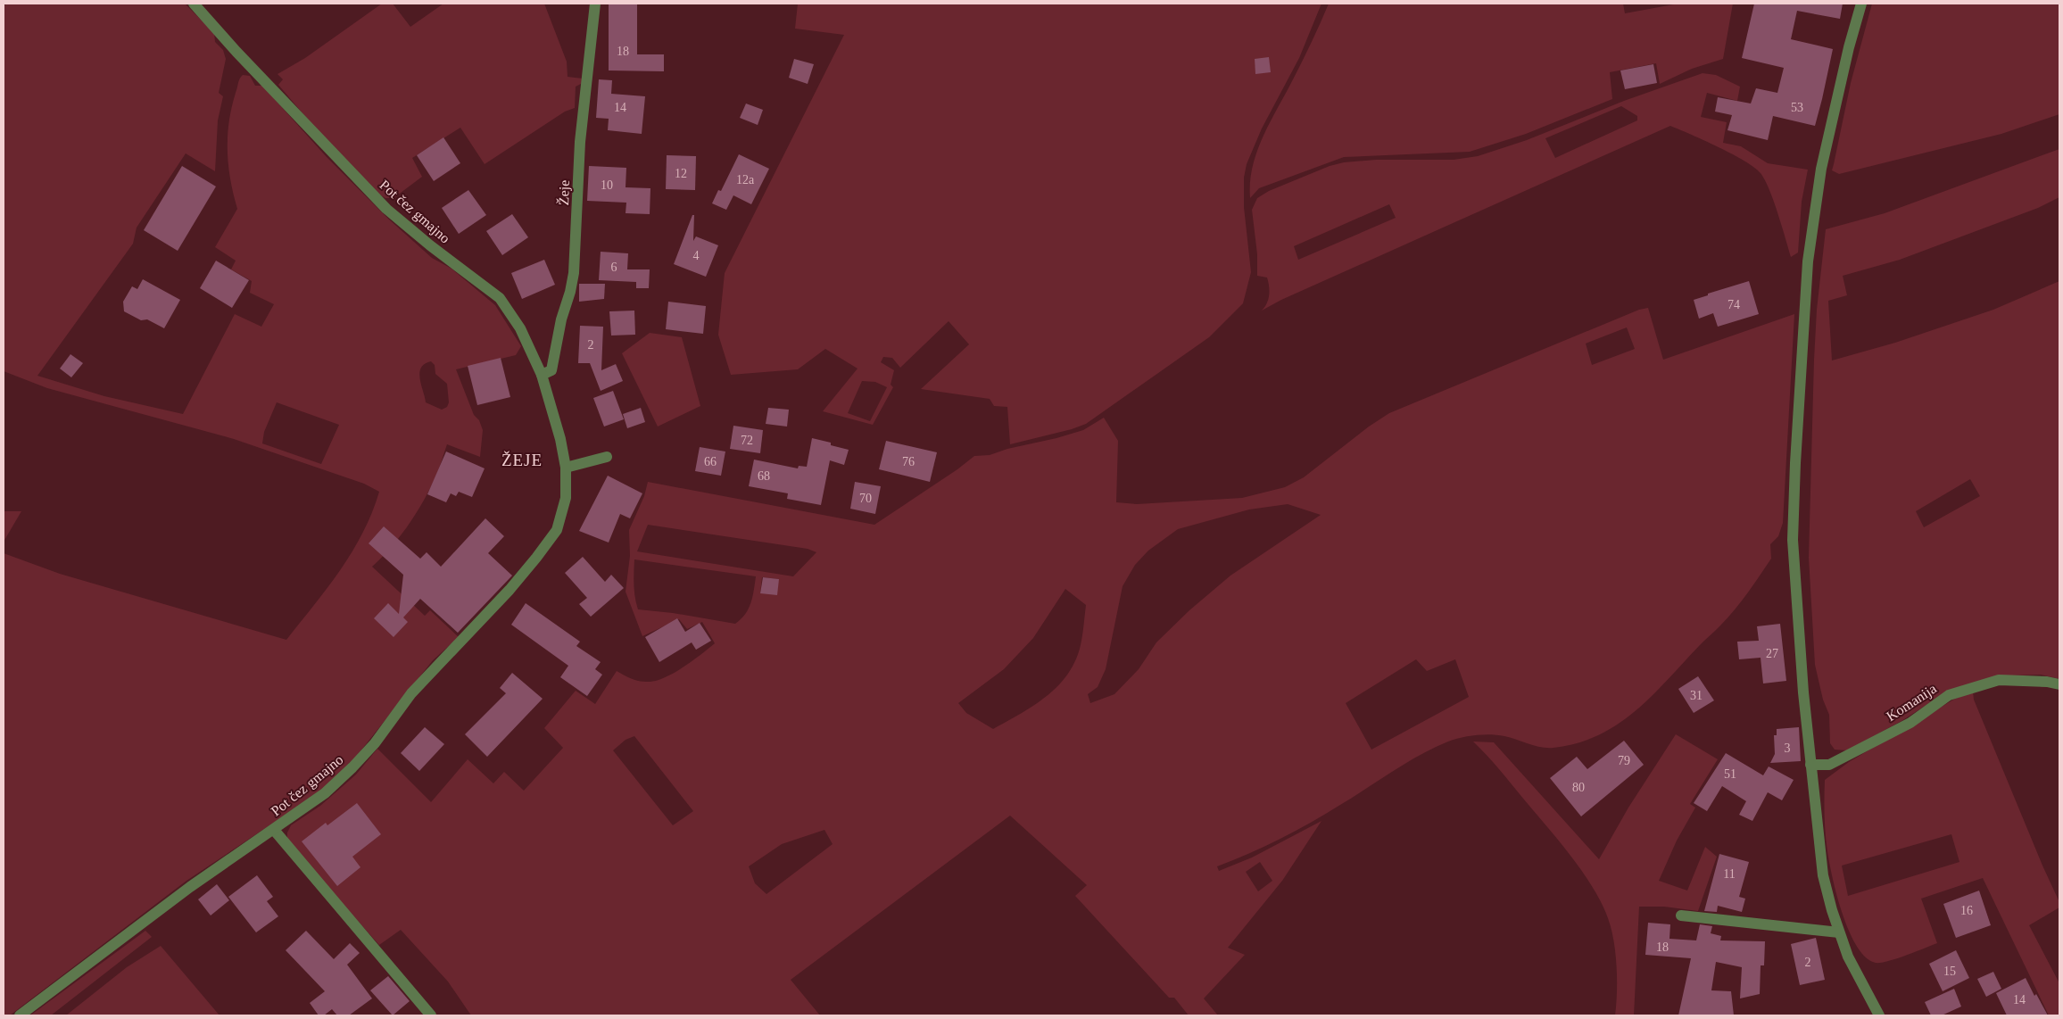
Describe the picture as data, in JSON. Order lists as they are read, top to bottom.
{
  "streets": {
    "street": ["Žeje", "Pot čez gmajno", "Komanija"]
  },
  "crossings": [
    ["Žeje", "Pot čez gmajno"]
  ],
  "districts": ["ŽEJE"],
  "house_numbers": [
    "18",
    "14",
    "53",
    "12",
    "12a",
    "10",
    "4",
    "6",
    "74",
    "2",
    "72",
    "66",
    "76",
    "68",
    "70",
    "27",
    "31",
    "3",
    "79",
    "51",
    "80",
    "11",
    "16",
    "18",
    "2",
    "15",
    "14"
  ]
}
